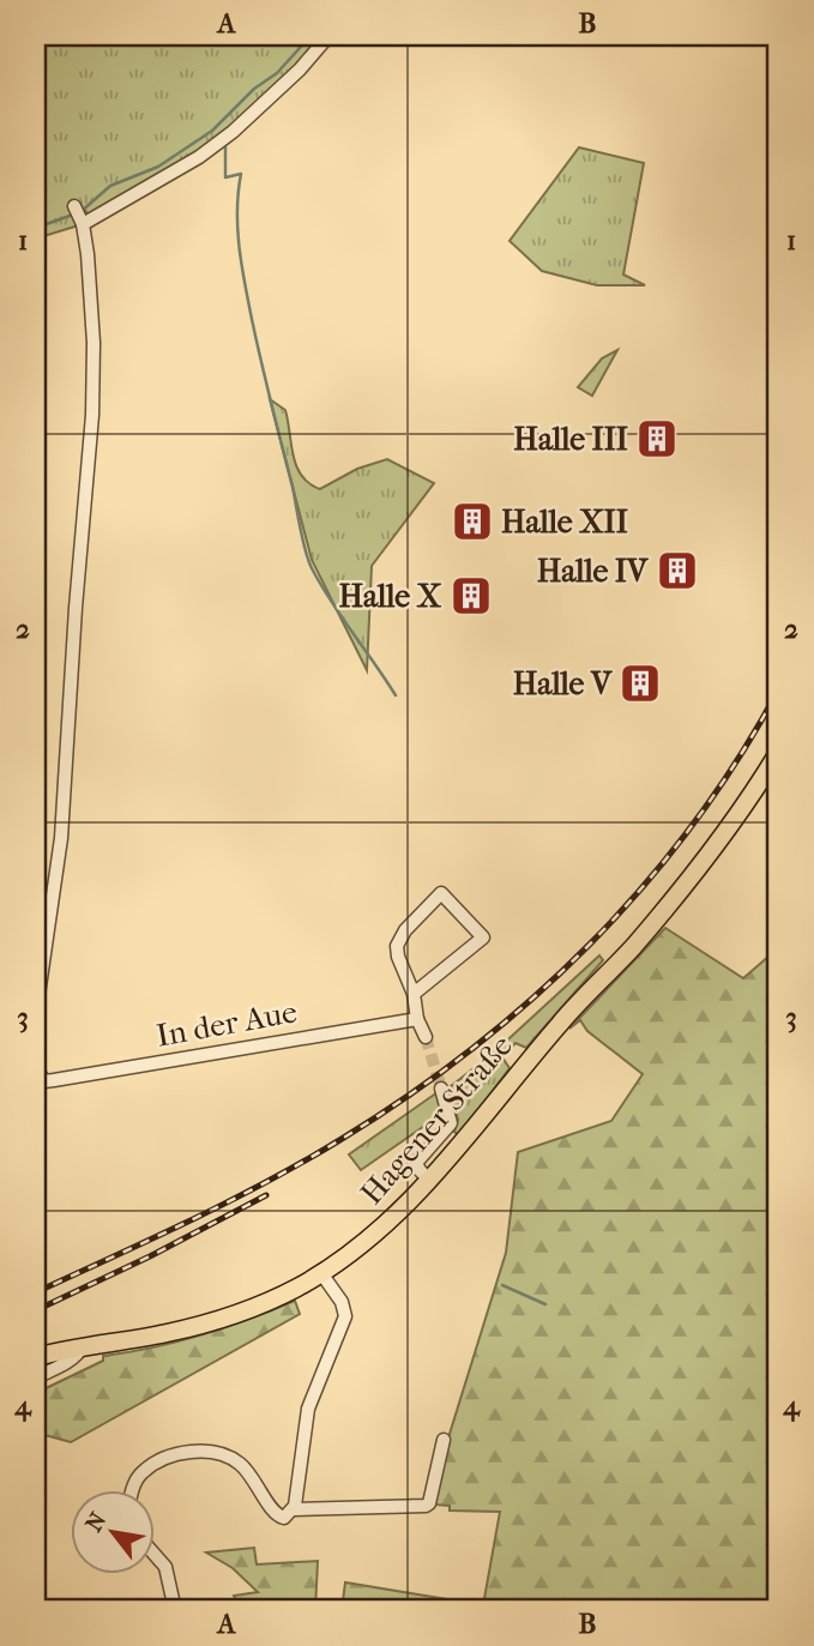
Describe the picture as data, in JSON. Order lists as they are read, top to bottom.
{
  "streets": {
    "main road": ["Hagener Straße"],
    "street": ["In der Aue"]
  },
  "places": {
    "building": [
      "Halle III",
      "Halle XII",
      "Halle IV",
      "Halle X",
      "Halle V"
    ]
  },
  "north": "top left",
  "grid": {
    "columns": ["A", "B"],
    "rows": [
      "1",
      "2",
      "3",
      "4"
    ]
  }
}
